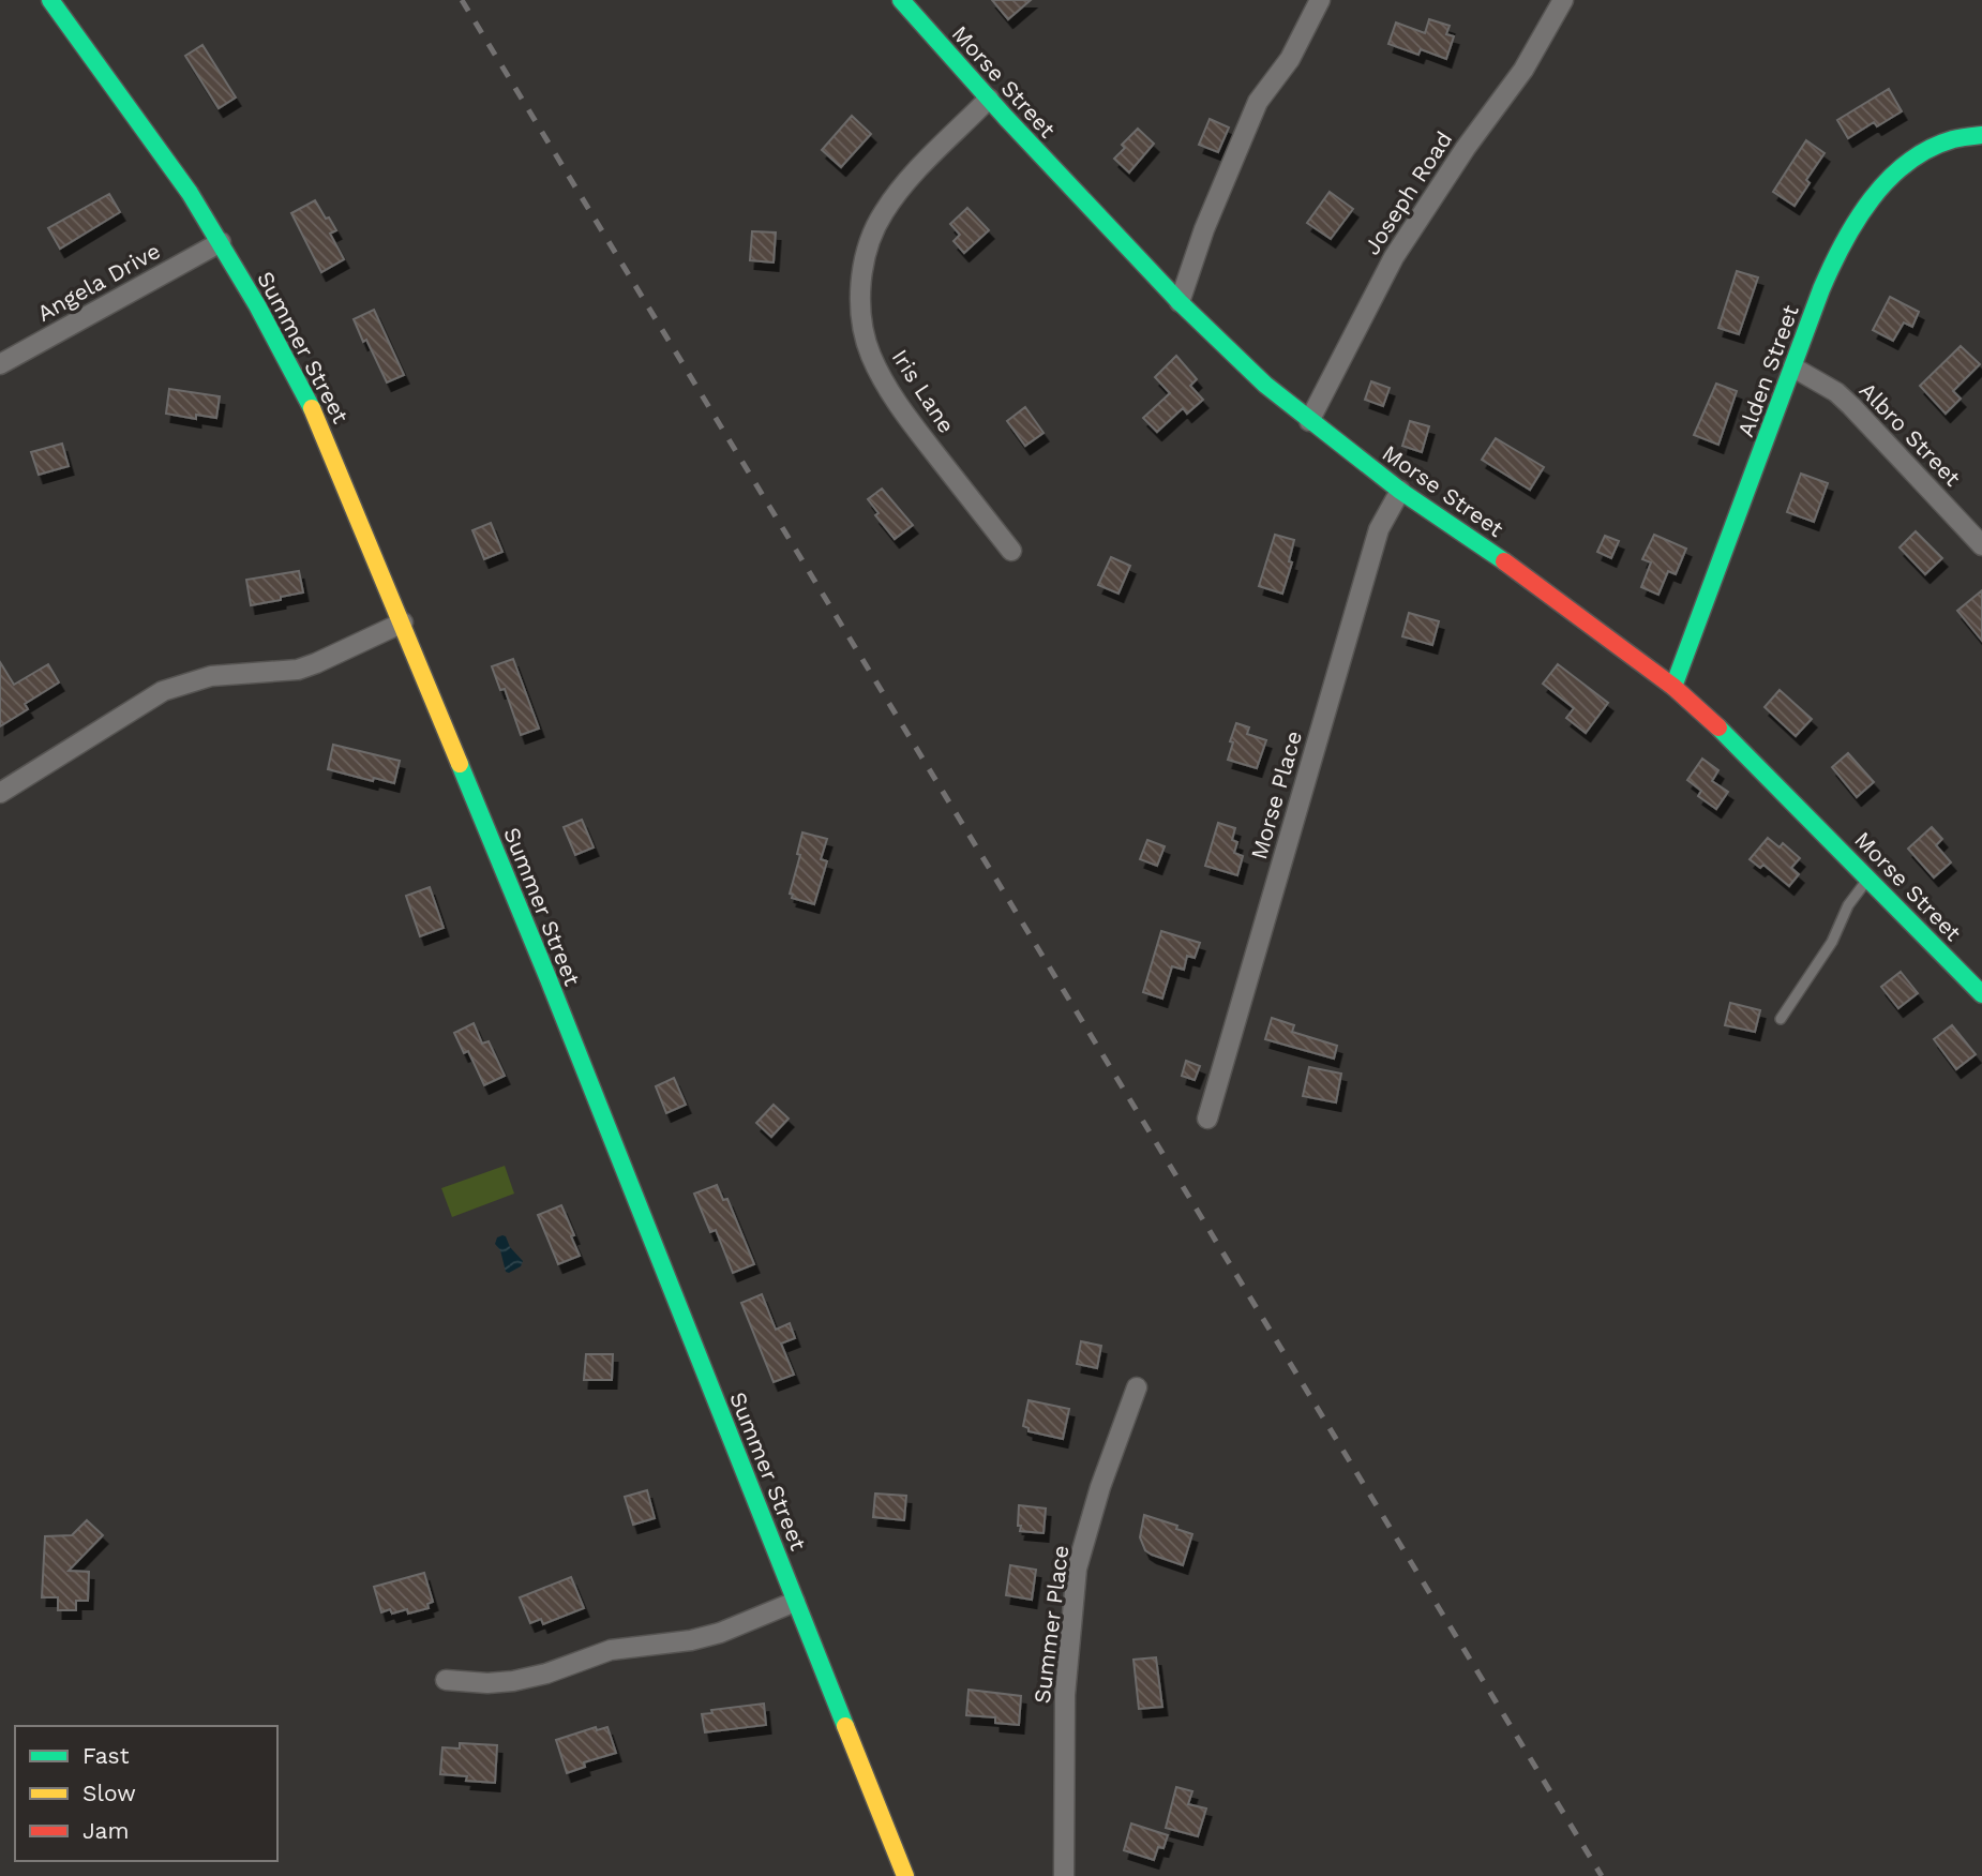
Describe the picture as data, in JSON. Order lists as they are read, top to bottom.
{
  "streets": {
    "street": [
      "Morse Street",
      "Joseph Road",
      "Angela Drive",
      "Summer Street",
      "Alden Street",
      "Iris Lane",
      "Albro Street",
      "Morse Place",
      "Summer Place"
    ]
  },
  "crossings": [
    ["Morse Street", "Joseph Road"],
    ["Morse Street", "Alden Street"],
    ["Morse Street", "Iris Lane"],
    ["Morse Street", "Morse Place"],
    ["Angela Drive", "Summer Street"],
    ["Alden Street", "Albro Street"]
  ],
  "legend": ["Fast", "Slow", "Jam"]
}
